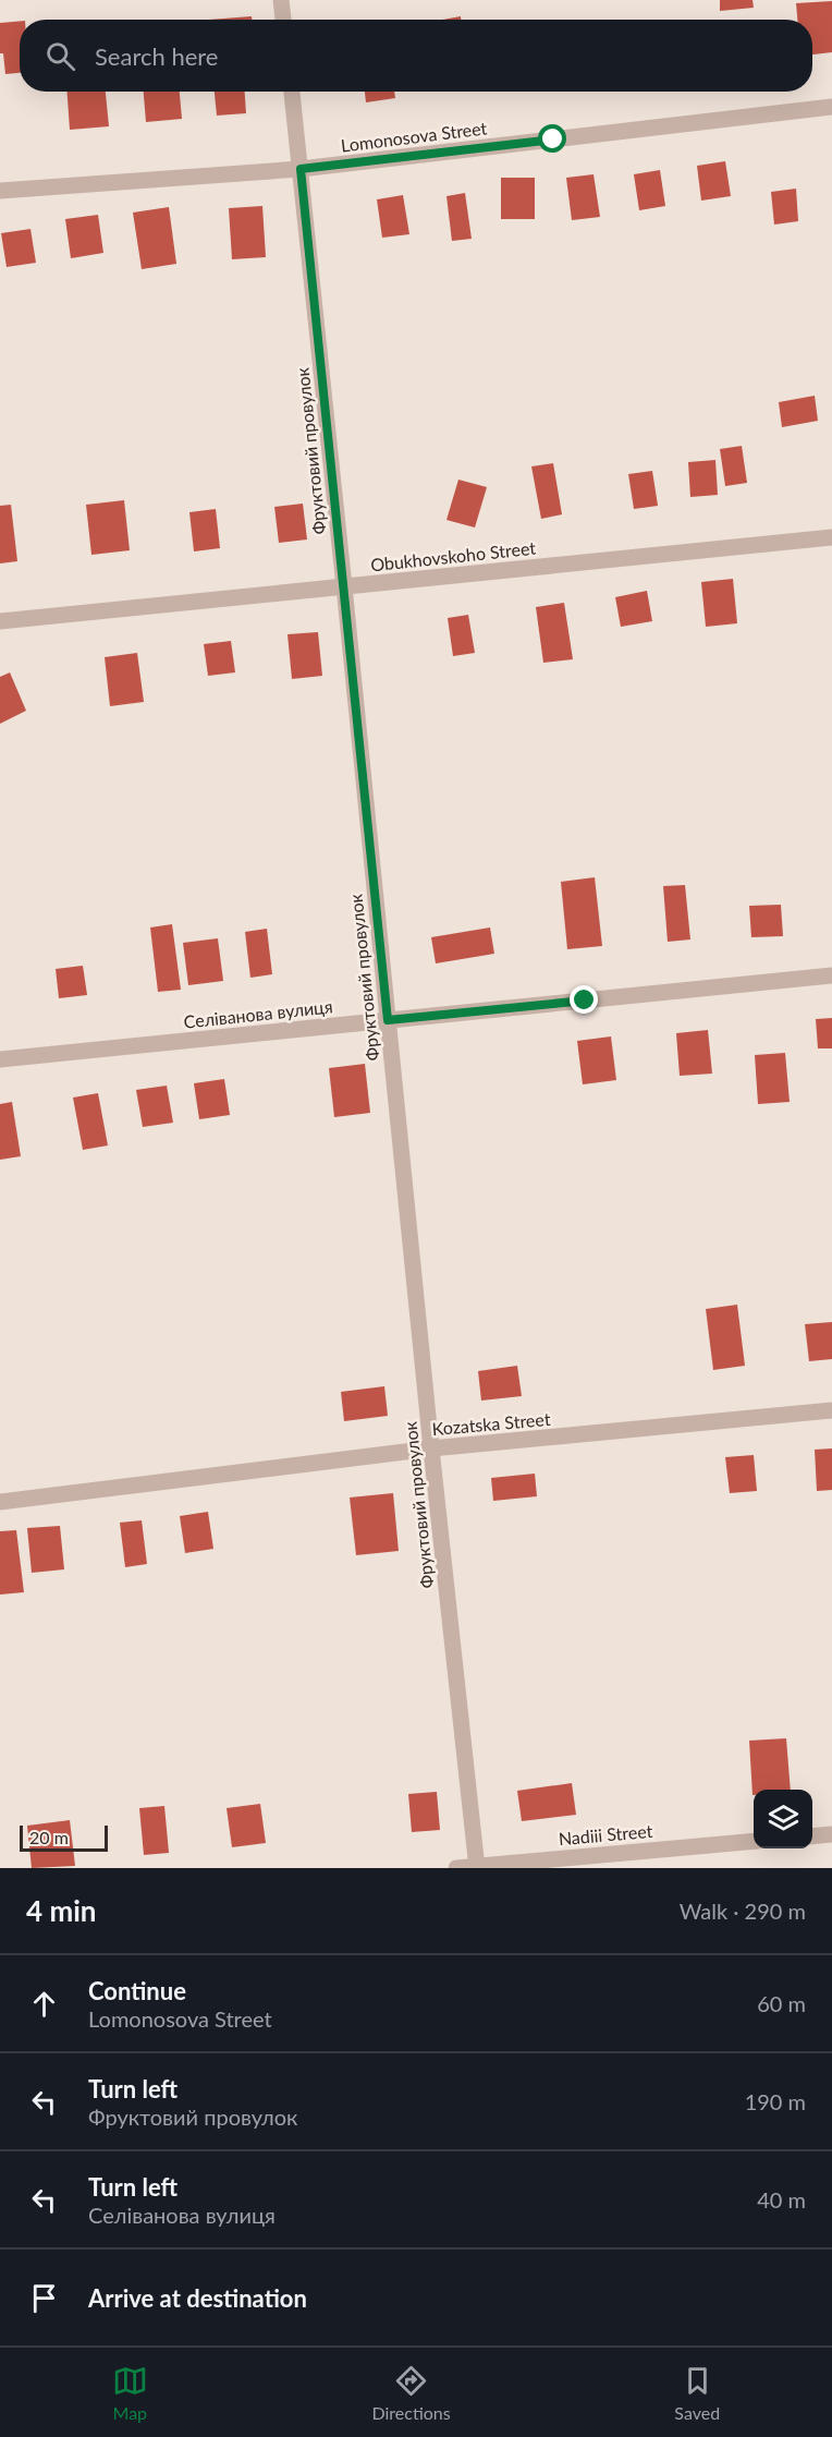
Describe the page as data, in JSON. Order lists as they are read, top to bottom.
{
  "streets": {
    "street": [
      "Lomonosova Street",
      "Фруктовий провулок",
      "Obukhovskoho Street",
      "Селіванова вулиця",
      "Kozatska Street",
      "Nadiii Street"
    ]
  },
  "crossings": [
    ["Lomonosova Street", "Фруктовий провулок"],
    ["Фруктовий провулок", "Obukhovskoho Street"],
    ["Фруктовий провулок", "Селіванова вулиця"],
    ["Фруктовий провулок", "Kozatska Street"],
    ["Фруктовий провулок", "Nadiii Street"]
  ],
  "scale_bar": "20 m",
  "page": {
    "search": "Search here",
    "scale": "20 m",
    "heading": ["4 min", "Walk · 290 m"],
    "list": [
      ["Continue", "Lomonosova Street", "60 m"],
      ["Turn left", "Фруктовий провулок", "190 m"],
      ["Turn left", "Селіванова вулиця", "40 m"],
      "Arrive at destination"
    ],
    "nav": ["Map", "Directions", "Saved"]
  }
}
